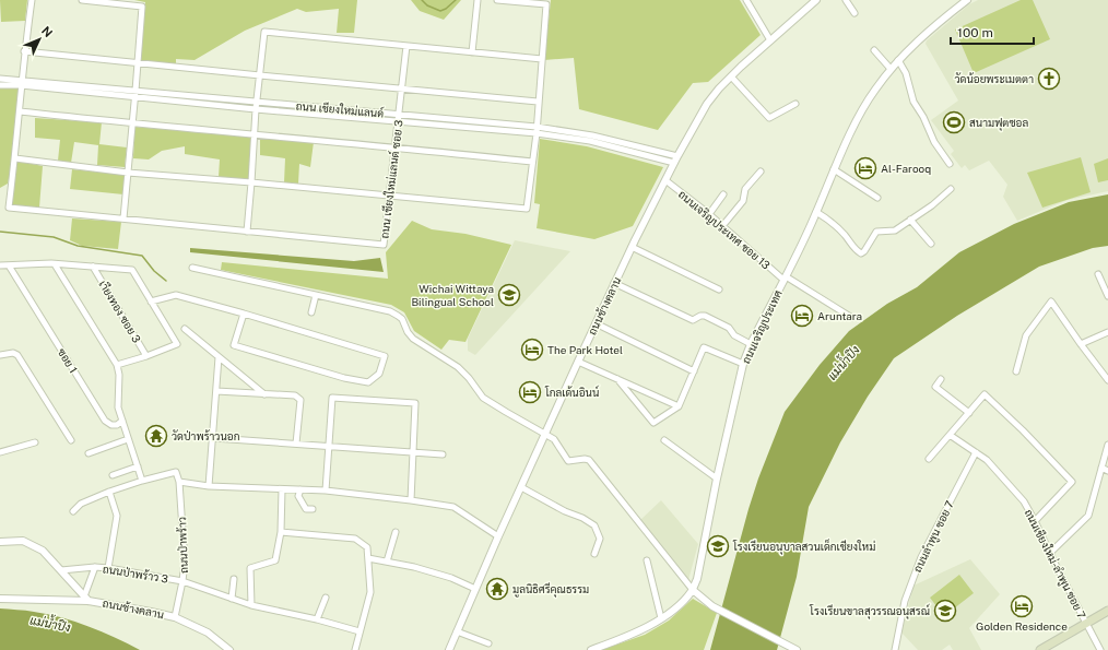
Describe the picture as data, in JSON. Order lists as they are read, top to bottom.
{
  "streets": {
    "street": [
      "ถนน เชียงใหม่แลนด์",
      "ถนน เชียงใหม่แลนด์ ซอย 3",
      "ถนนเจริญประเทศ ซอย 13",
      "ถนนช้างคลาน",
      "เาียงทอง ซอย 3",
      "ถนนเจริญประเทศ",
      "ซอย 1",
      "ถนนลำพูน ซอย 7",
      "ถนนป่าพร้าว",
      "ถนนเชียงใหม่-ลำพูน ซอย 7",
      "ถนนป่าพร้าว 3"
    ]
  },
  "crossings": [
    ["ถนน เชียงใหม่แลนด์", "ถนน เชียงใหม่แลนด์ ซอย 3"],
    ["ถนน เชียงใหม่แลนด์", "ถนนช้างคลาน"],
    ["ถนนเจริญประเทศ ซอย 13", "ถนนช้างคลาน"],
    ["ถนนเจริญประเทศ ซอย 13", "ถนนเจริญประเทศ"],
    ["ถนนช้างคลาน", "ถนนป่าพร้าว"],
    ["ถนนลำพูน ซอย 7", "ถนนเชียงใหม่-ลำพูน ซอย 7"],
    ["ถนนป่าพร้าว", "ถนนป่าพร้าว 3"]
  ],
  "water": ["แม่น้ำปิง"],
  "places": {
    "church": ["วัดน้อยพระเมตตา"],
    "sports": ["สนามฟุตซอล"],
    "hotel": [
      "Al-Farooq",
      "Aruntara",
      "The Park Hotel",
      "โกลเด้นอินน์",
      "Golden Residence"
    ],
    "school or university": ["Wichai Wittaya Bilingual School", "โรงเรียนอนุบาลสวนเด็กเชียงใหม่", "โรงเรียนขาลสุวรรณอนุสรณ์"],
    "temple": ["วัดป่าพร้าวนอก", "มูลนิธิศรีคุณธรรม"]
  },
  "scale_bar": "100 m",
  "north": "top right"
}
